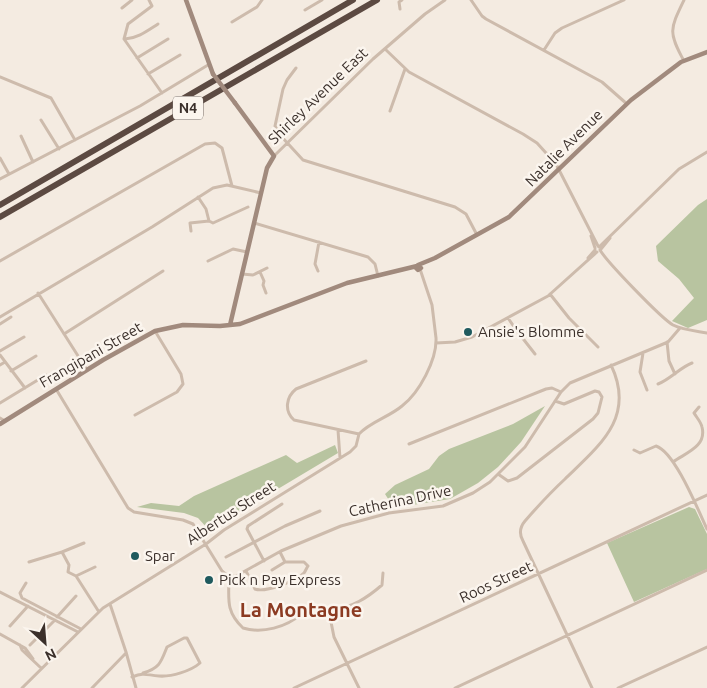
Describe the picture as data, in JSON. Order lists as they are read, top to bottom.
{
  "streets": {
    "highway": ["N4"],
    "street": [
      "Shirley Avenue East",
      "Natalie Avenue",
      "Frangipani Street",
      "Catherina Drive",
      "Albertus Street",
      "Roos Street"
    ]
  },
  "crossings": [
    ["Shirley Avenue East", "Frangipani Street"]
  ],
  "districts": ["La Montagne"],
  "places": ["Ansie's Blomme", "Spar", "Pick n Pay Express"],
  "north": "bottom right"
}
